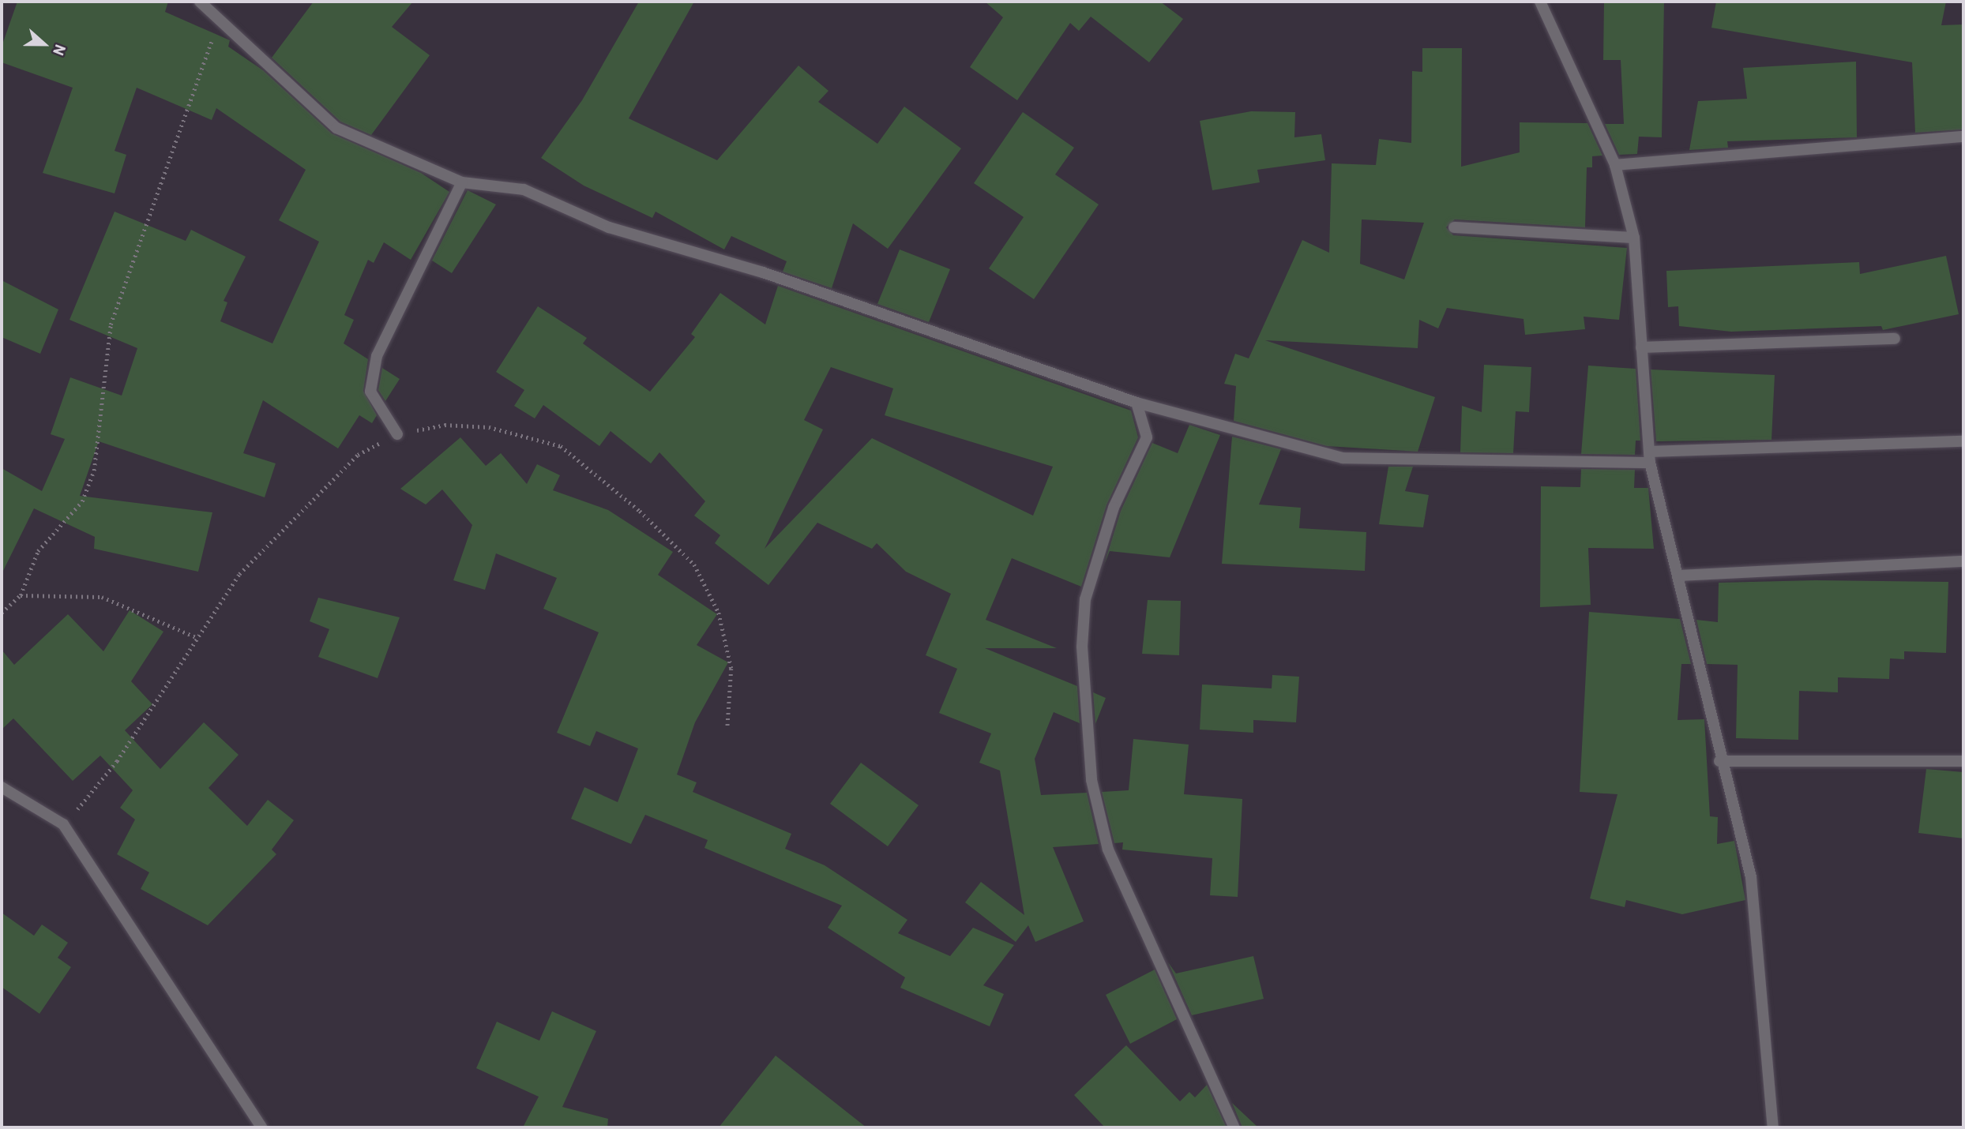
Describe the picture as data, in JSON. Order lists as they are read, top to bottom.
{
  "north": "right"
}
